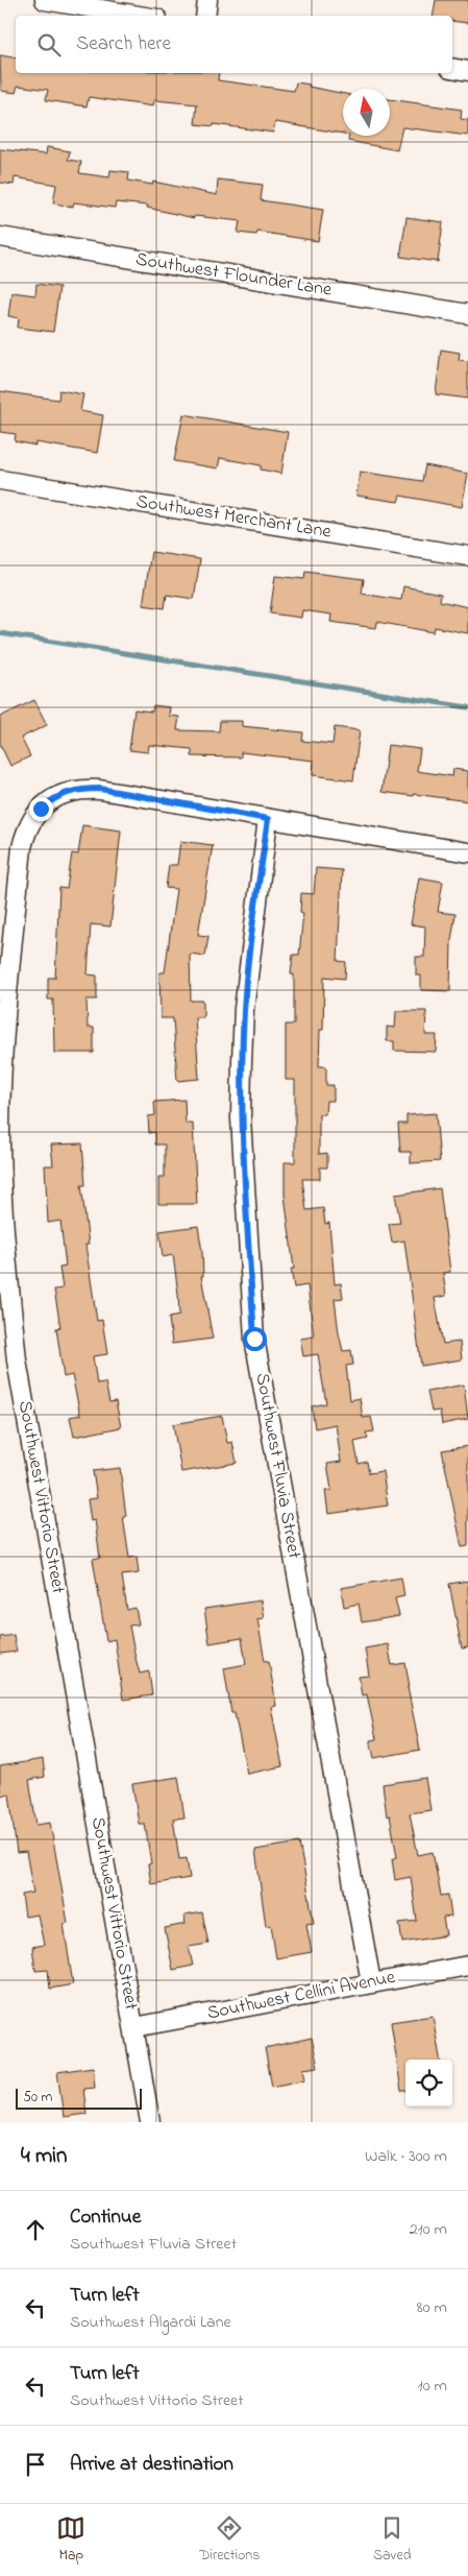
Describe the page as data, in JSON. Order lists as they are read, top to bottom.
{
  "streets": {
    "street": [
      "Southwest Flounder Lane",
      "Southwest Merchant Lane",
      "Southwest Fluvia Street",
      "Southwest Vittorio Street",
      "Southwest Cellini Avenue"
    ]
  },
  "crossings": [
    ["Southwest Fluvia Street", "Southwest Vittorio Street"],
    ["Southwest Fluvia Street", "Southwest Cellini Avenue"],
    ["Southwest Vittorio Street", "Southwest Cellini Avenue"]
  ],
  "scale_bar": "50 m",
  "north": "top",
  "page": {
    "search": "Search here",
    "scale": "50 m",
    "heading": ["4 min", "Walk · 300 m"],
    "list": [
      ["Continue", "Southwest Fluvia Street", "210 m"],
      ["Turn left", "Southwest Algardi Lane", "80 m"],
      ["Turn left", "Southwest Vittorio Street", "10 m"],
      "Arrive at destination"
    ],
    "nav": ["Map", "Directions", "Saved"]
  }
}
